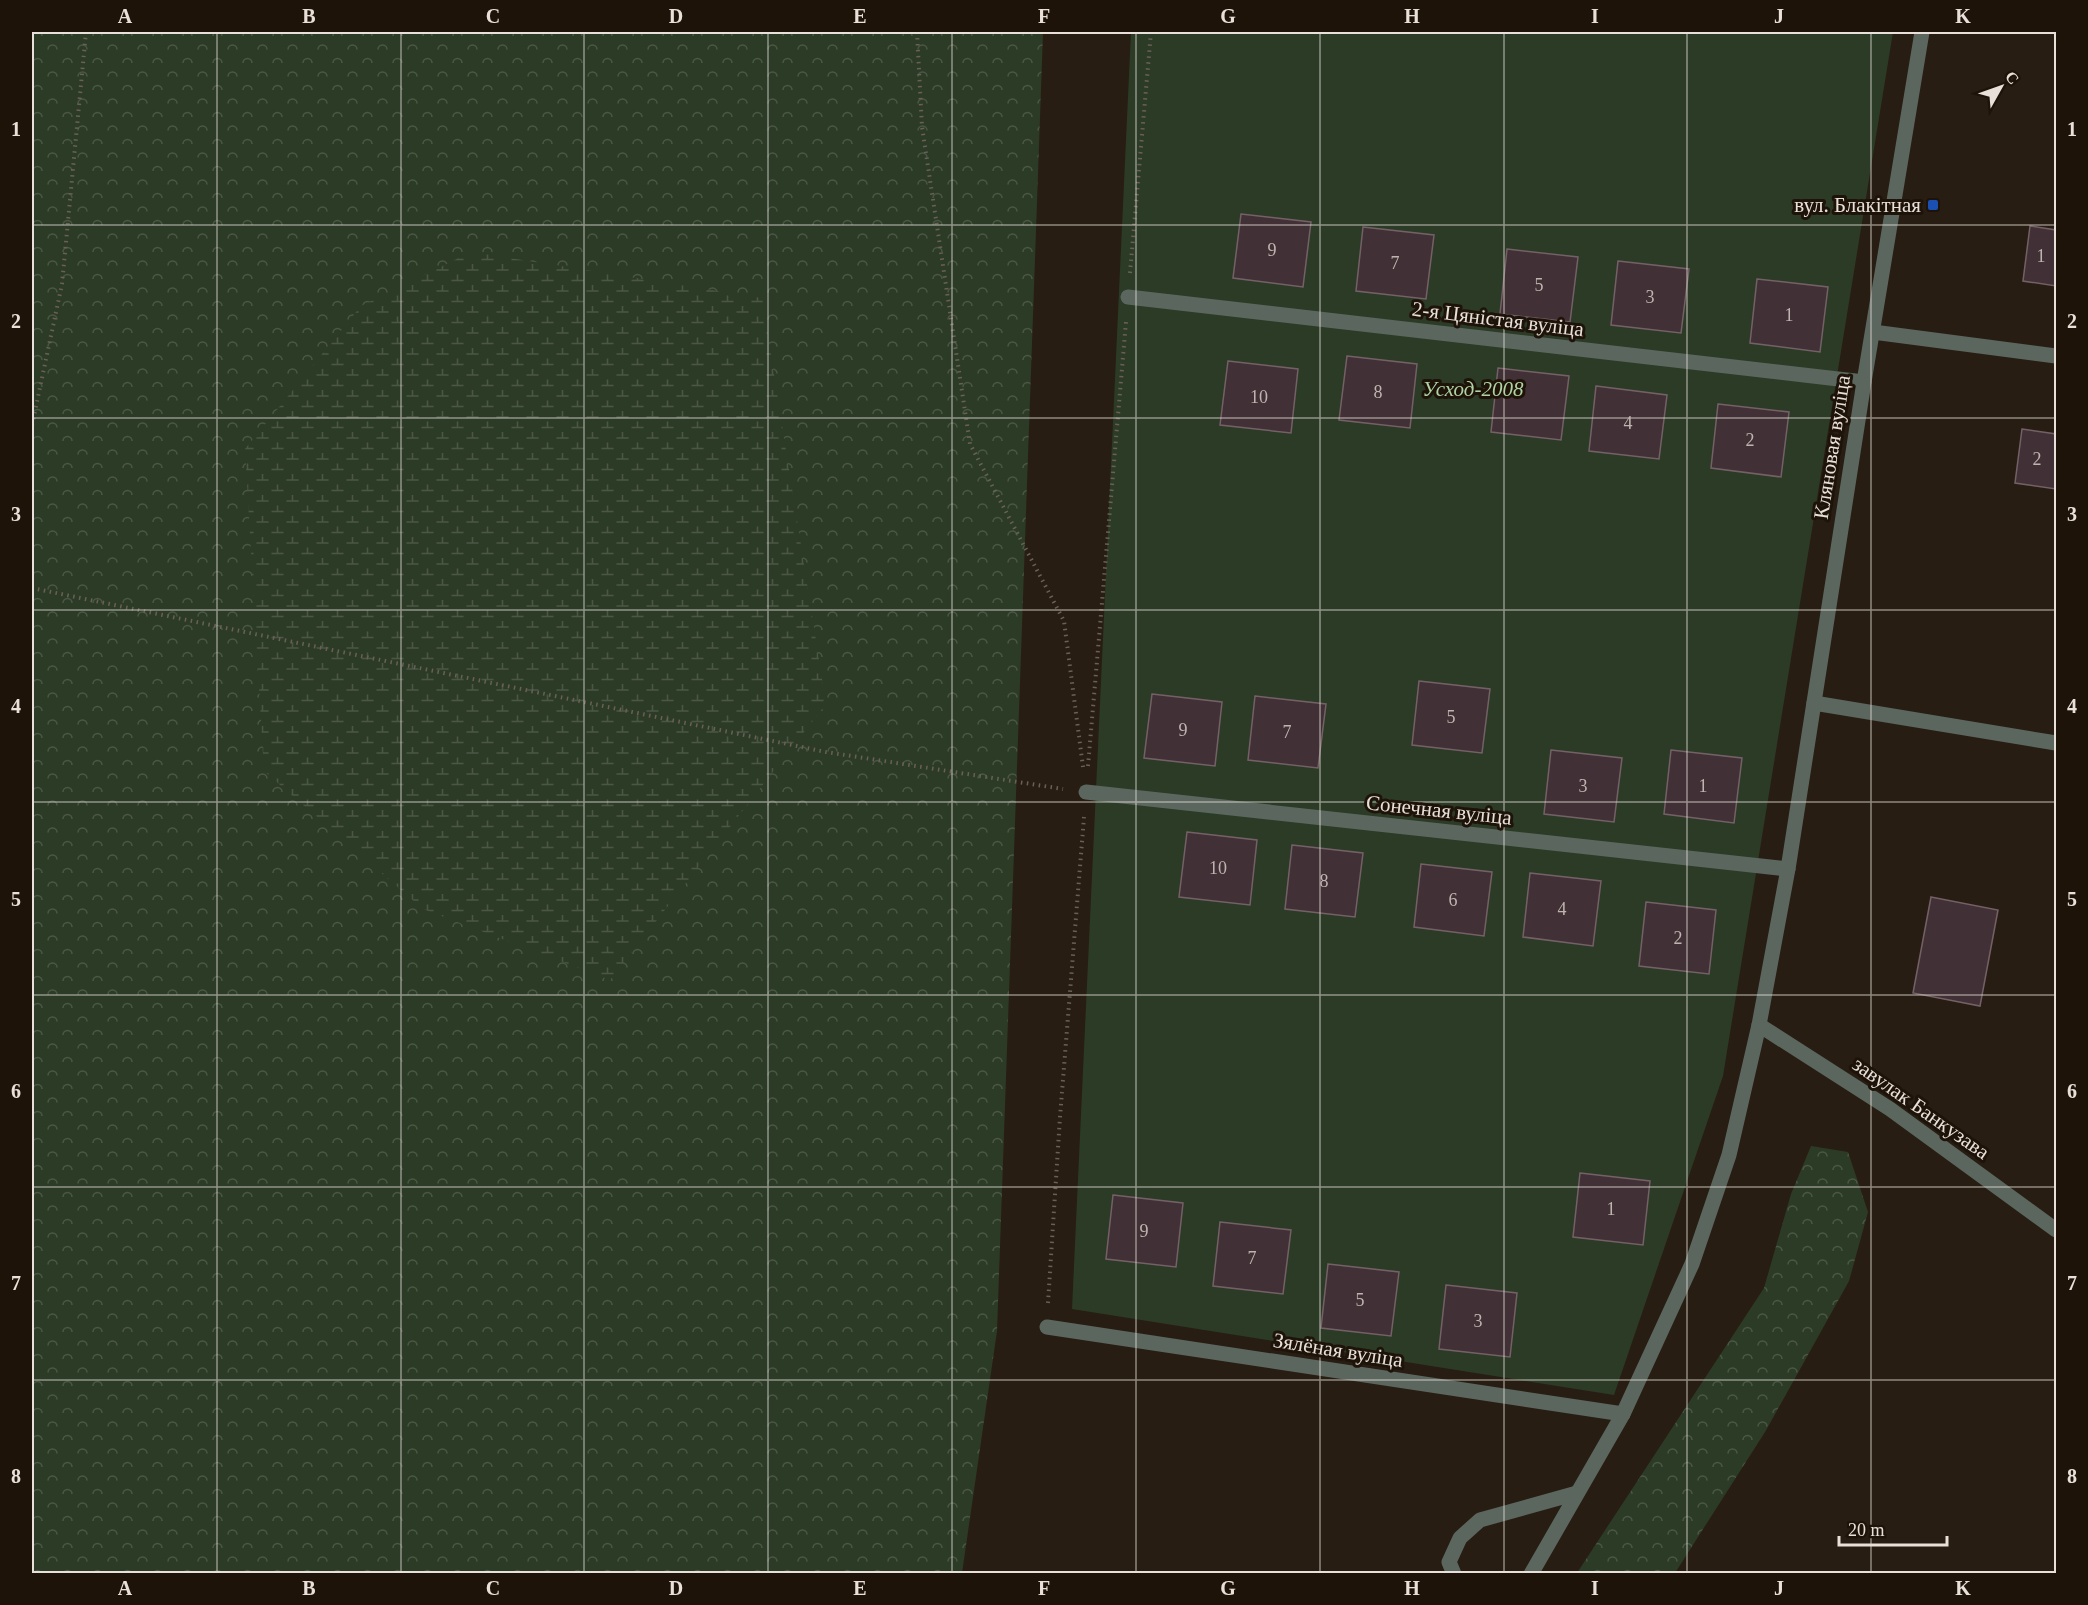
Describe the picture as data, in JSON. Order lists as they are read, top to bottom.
{
  "streets": {
    "street": [
      "2-я Цяністая вуліца",
      "Кляновая вуліца",
      "Сонечная вуліца",
      "завулак Банкузава",
      "Зялёная вуліца"
    ]
  },
  "crossings": [
    ["2-я Цяністая вуліца", "Кляновая вуліца"],
    ["Кляновая вуліца", "Сонечная вуліца"],
    ["Кляновая вуліца", "завулак Банкузава"],
    ["Кляновая вуліца", "Зялёная вуліца"]
  ],
  "parks": ["Усход-2008"],
  "places": {
    "transit": ["вул. Блакітная"]
  },
  "house_numbers": [
    "9",
    "1",
    "7",
    "5",
    "3",
    "1",
    "8",
    "10",
    "4",
    "2",
    "2",
    "5",
    "9",
    "7",
    "3",
    "1",
    "10",
    "8",
    "6",
    "4",
    "2",
    "1",
    "9",
    "7",
    "5",
    "3"
  ],
  "scale_bar": "20 m",
  "north": "top right",
  "grid": {
    "columns": [
      "A",
      "B",
      "C",
      "D",
      "E",
      "F",
      "G",
      "H",
      "I",
      "J",
      "K"
    ],
    "rows": [
      "1",
      "2",
      "3",
      "4",
      "5",
      "6",
      "7",
      "8"
    ]
  }
}
